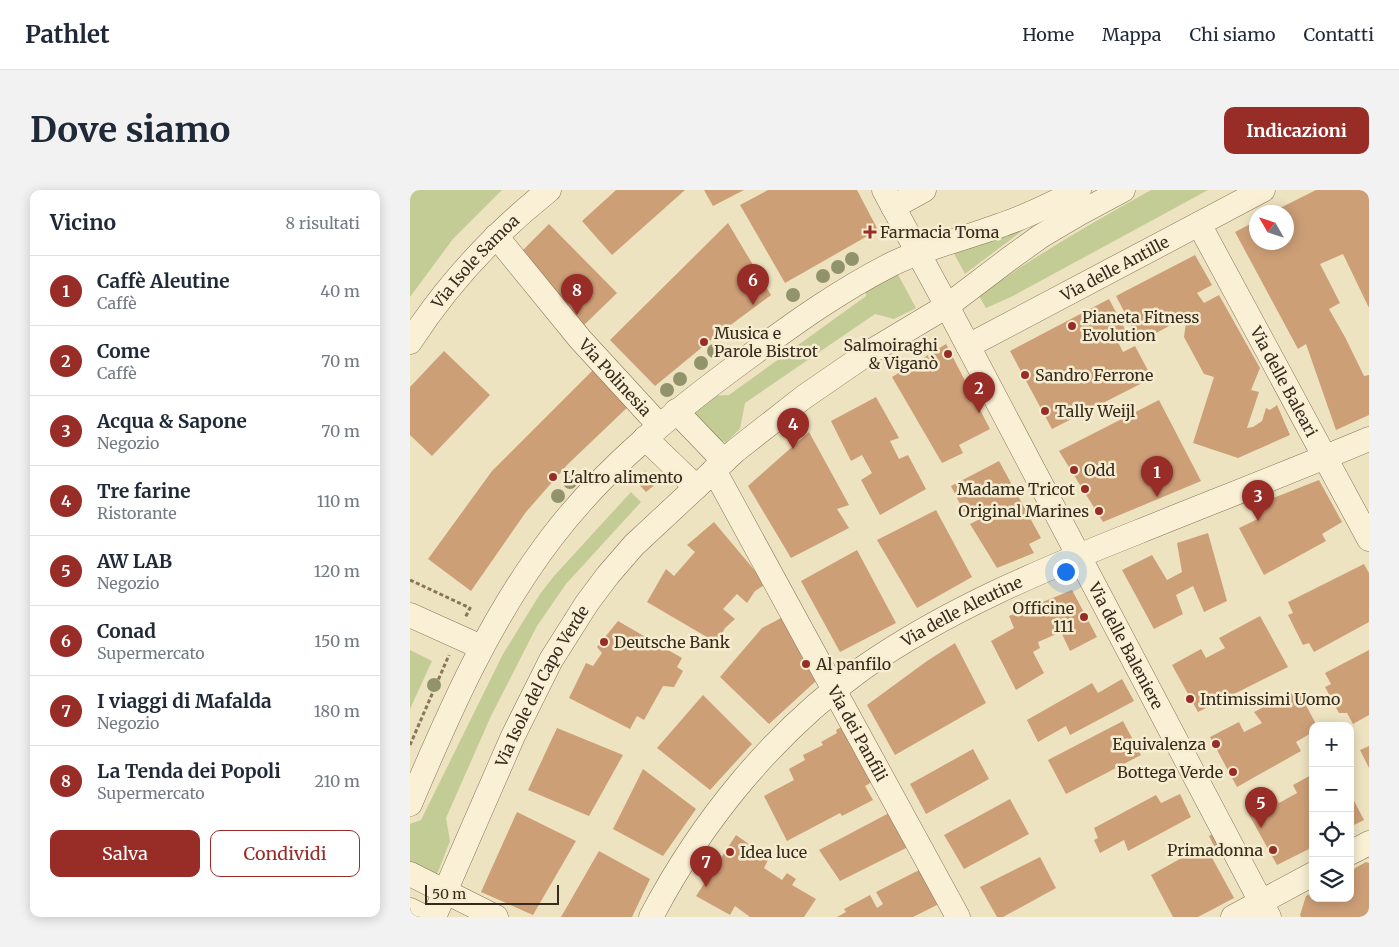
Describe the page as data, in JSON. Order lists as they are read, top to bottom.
{
  "streets": {
    "street": [
      "Via Isole Samoa",
      "Via delle Antille",
      "Via Polinesia",
      "Via delle Baleari",
      "Via delle Aleutine",
      "Via delle Baleniere",
      "Via Isole del Capo Verde",
      "Via dei Panfili"
    ]
  },
  "crossings": [
    ["Via Isole Samoa", "Via Polinesia"],
    ["Via delle Antille", "Via delle Baleari"],
    ["Via delle Antille", "Via delle Baleniere"],
    ["Via delle Baleari", "Via delle Aleutine"],
    ["Via delle Aleutine", "Via delle Baleniere"],
    ["Via delle Aleutine", "Via dei Panfili"],
    ["Via delle Baleniere", "Via Isole del Capo Verde"],
    ["Via Isole del Capo Verde", "Via dei Panfili"]
  ],
  "places": {
    "health": ["Farmacia Toma"],
    "other": [
      "Pianeta Fitness Evolution",
      "Musica e Parole Bistrot",
      "Salmoiraghi & Viganò",
      "Sandro Ferrone",
      "Tally Weijl",
      "Odd",
      "L'altro alimento",
      "Madame Tricot",
      "Original Marines",
      "Officine 111",
      "Deutsche Bank",
      "Al panfilo",
      "Intimissimi Uomo",
      "Equivalenza",
      "Bottega Verde",
      "Primadonna",
      "Idea luce"
    ]
  },
  "scale_bar": "50 m",
  "north": "top left",
  "page": {
    "header": "Pathlet",
    "nav": [
      "Home",
      "Mappa",
      "Chi siamo",
      "Contatti"
    ],
    "buttons": [
      "Indicazioni",
      ["Salva", "Condividi"]
    ],
    "title": "Dove siamo",
    "heading": ["Vicino", "8 risultati"],
    "list": [
      {
        "mark": "1",
        "name": "Caffè Aleutine",
        "note": "Caffè",
        "value": "40 m"
      },
      {
        "mark": "2",
        "name": "Come",
        "note": "Caffè",
        "value": "70 m"
      },
      {
        "mark": "3",
        "name": "Acqua & Sapone",
        "note": "Negozio",
        "value": "70 m"
      },
      {
        "mark": "4",
        "name": "Tre farine",
        "note": "Ristorante",
        "value": "110 m"
      },
      {
        "mark": "5",
        "name": "AW LAB",
        "note": "Negozio",
        "value": "120 m"
      },
      {
        "mark": "6",
        "name": "Conad",
        "note": "Supermercato",
        "value": "150 m"
      },
      {
        "mark": "7",
        "name": "I viaggi di Mafalda",
        "note": "Negozio",
        "value": "180 m"
      },
      {
        "mark": "8",
        "name": "La Tenda dei Popoli",
        "note": "Supermercato",
        "value": "210 m"
      }
    ],
    "pins": [
      "6",
      "8",
      "2",
      "4",
      "1",
      "3",
      "5",
      "7"
    ],
    "map_buttons": ["+", "−"],
    "scale": "50 m"
  }
}
